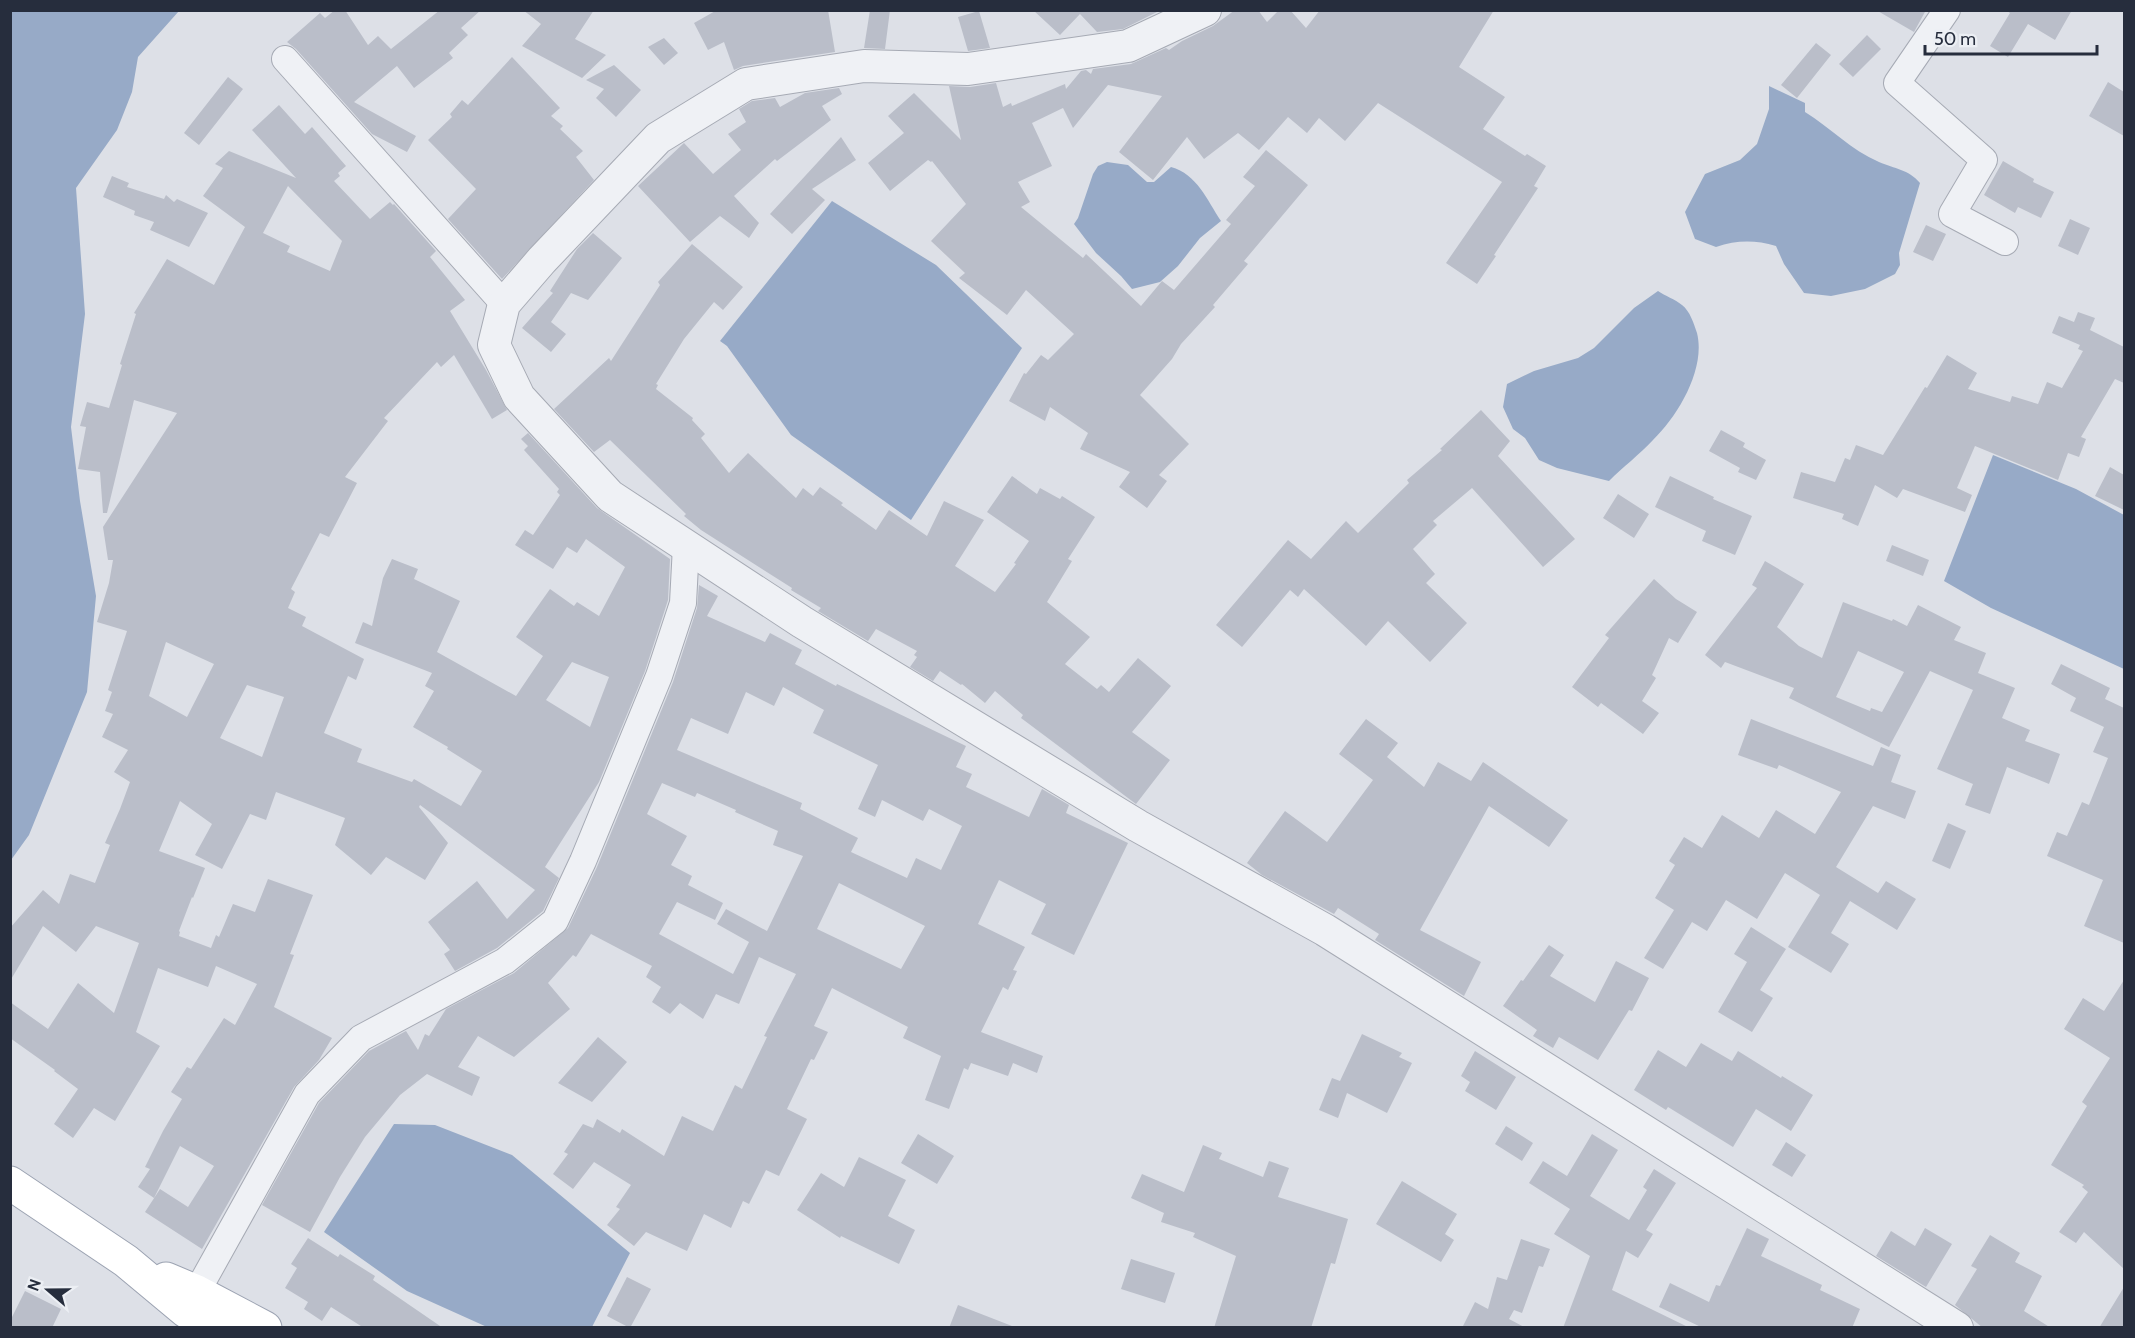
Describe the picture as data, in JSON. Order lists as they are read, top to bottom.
{
  "scale_bar": "50 m",
  "north": "left"
}
